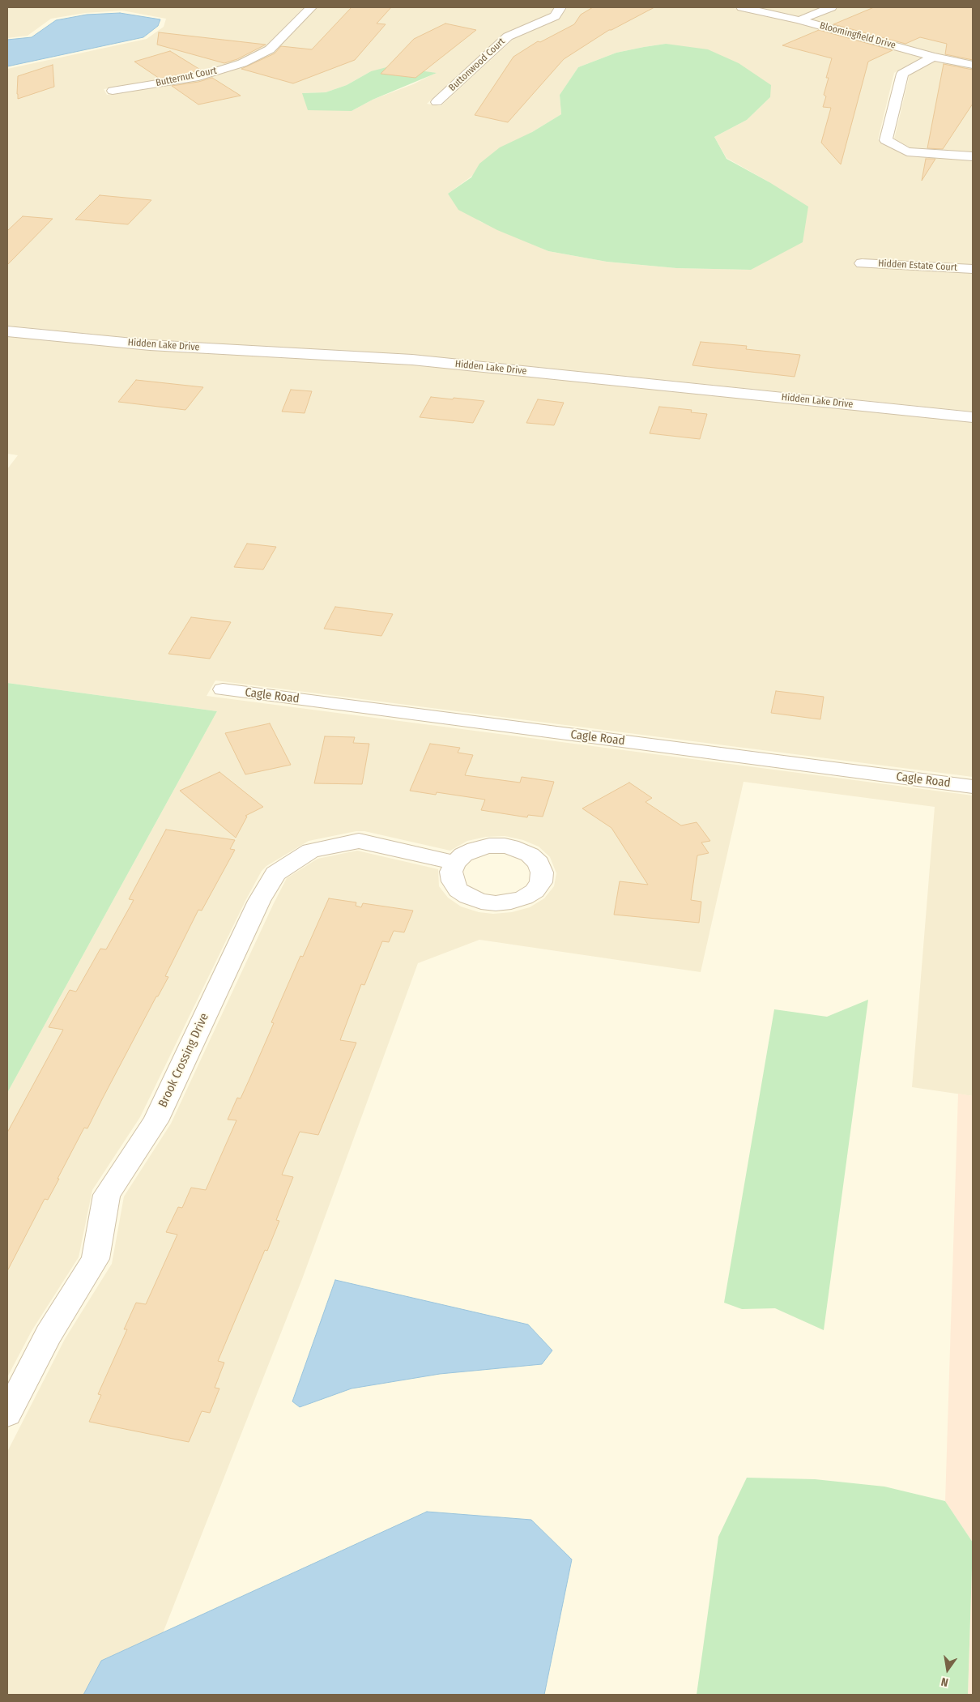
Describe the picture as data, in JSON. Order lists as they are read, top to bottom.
{
  "streets": {
    "street": [
      "Bloomingfield Drive",
      "Buttonwood Court",
      "Butternut Court",
      "Hidden Estate Court",
      "Hidden Lake Drive",
      "Cagle Road",
      "Brook Crossing Drive"
    ]
  },
  "north": "bottom"
}
